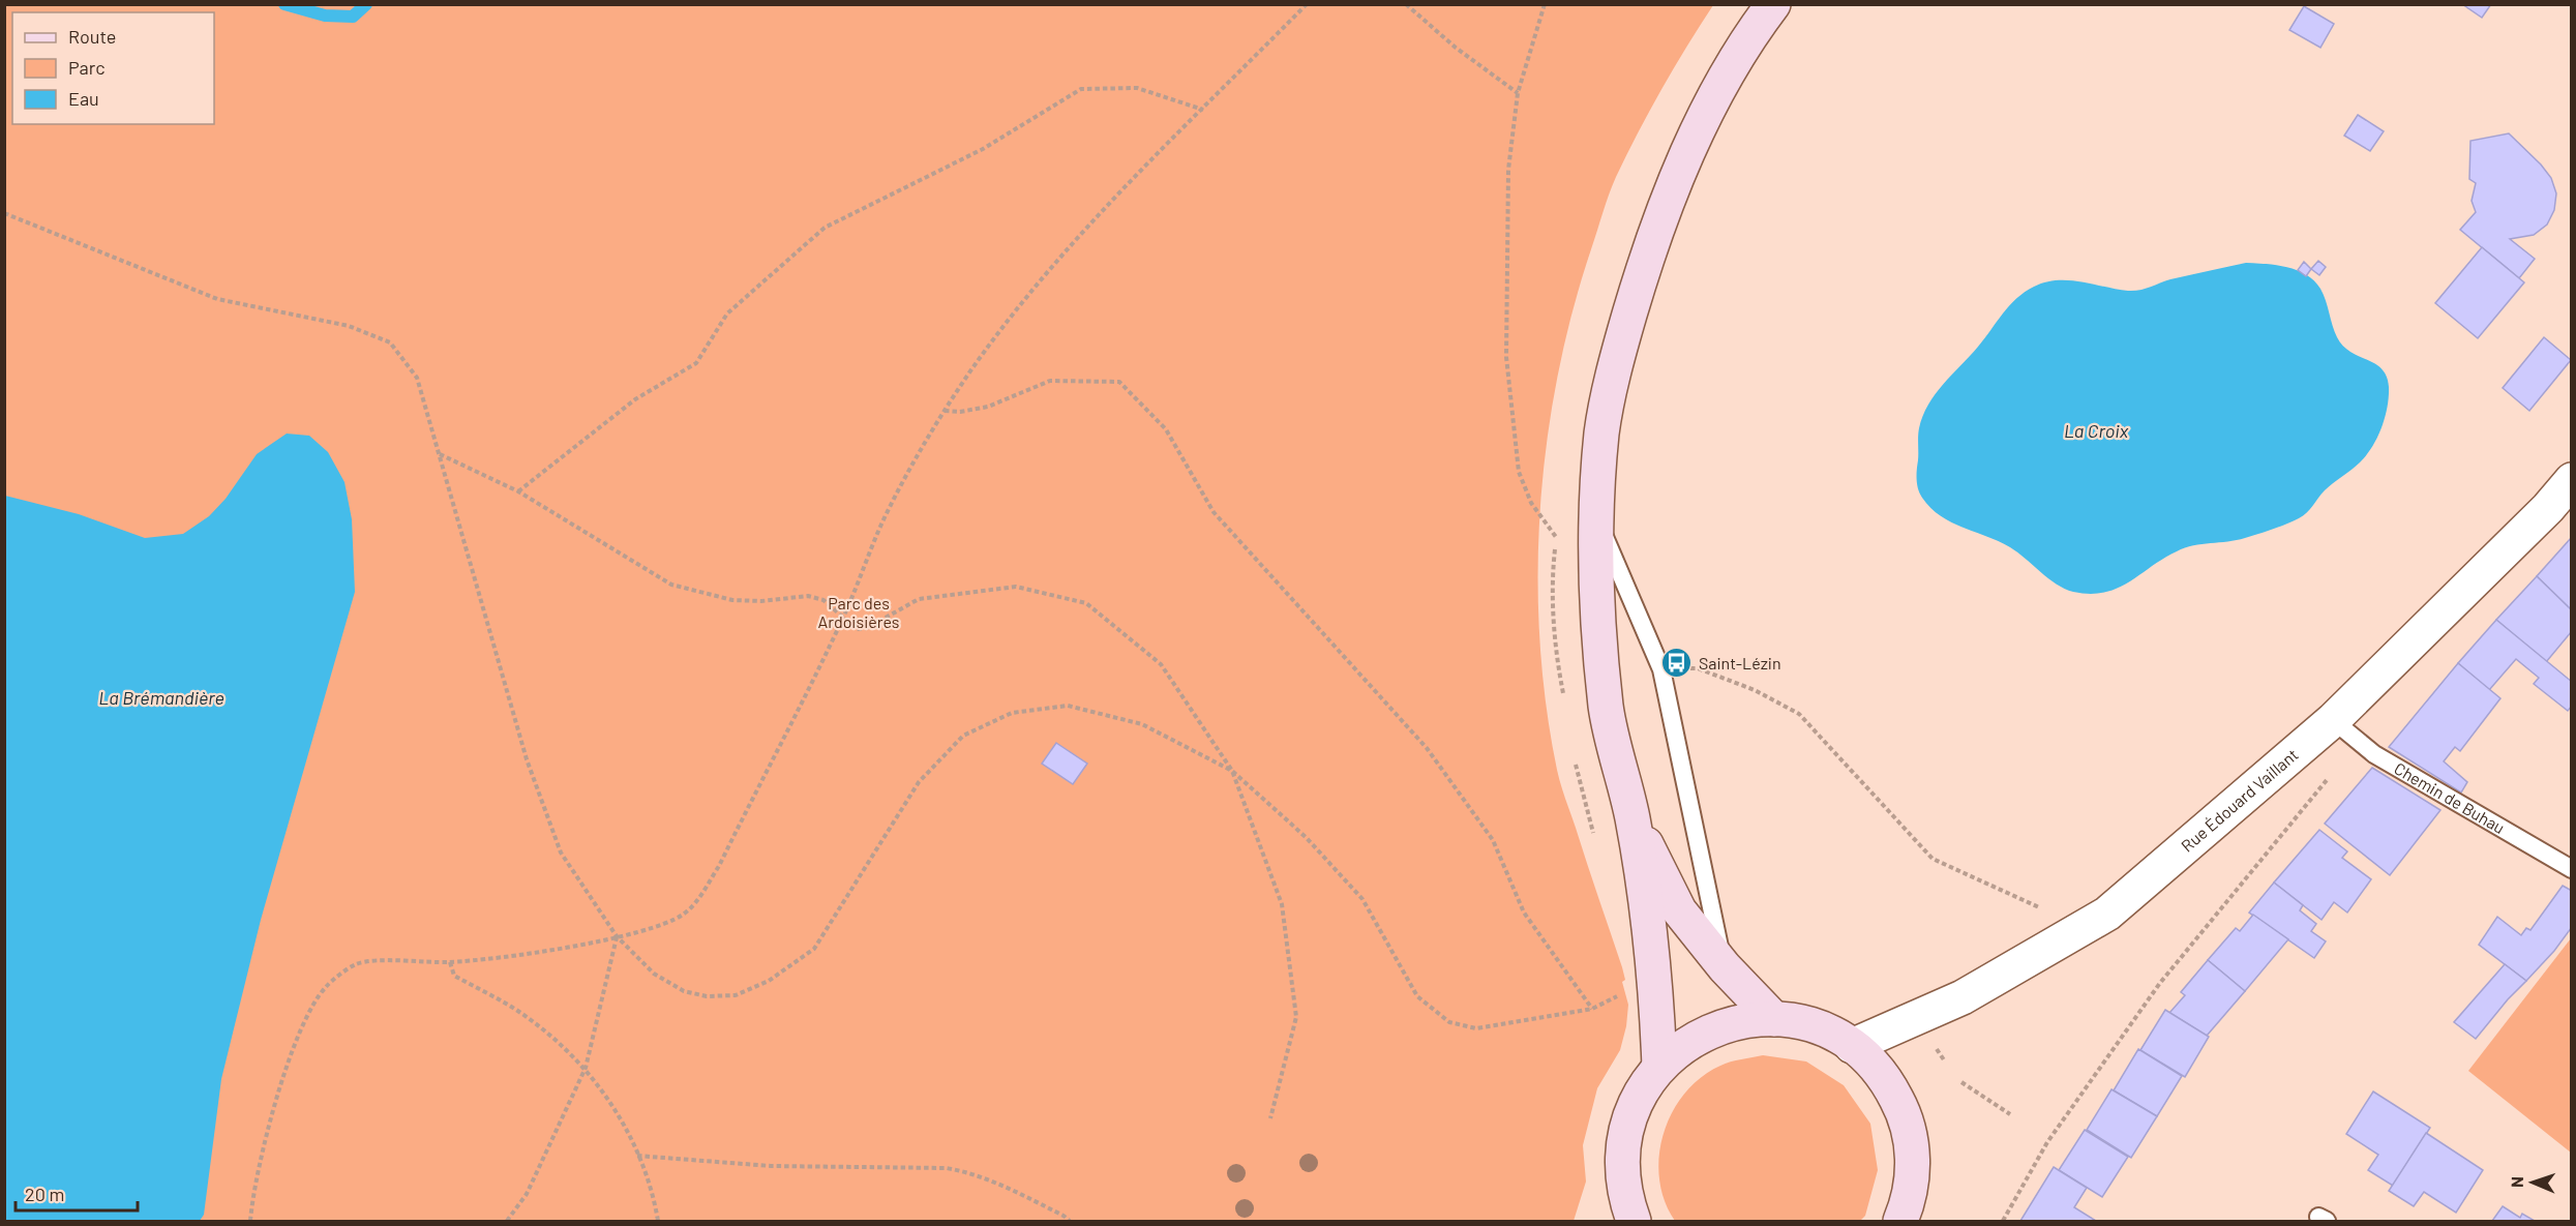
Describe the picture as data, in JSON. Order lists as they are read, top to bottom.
{
  "streets": {
    "street": ["Rue Édouard Vaillant"],
    "lane": ["Chemin de Buhau"]
  },
  "crossings": [
    ["Chemin de Buhau", "Rue Édouard Vaillant"]
  ],
  "water": ["La Croix", "La Brémandière"],
  "parks": ["Parc des Ardoisières"],
  "places": {
    "bus stop": ["Saint-Lézin"]
  },
  "legend": ["Route", "Parc", "Eau"],
  "scale_bar": "20 m",
  "north": "left"
}
